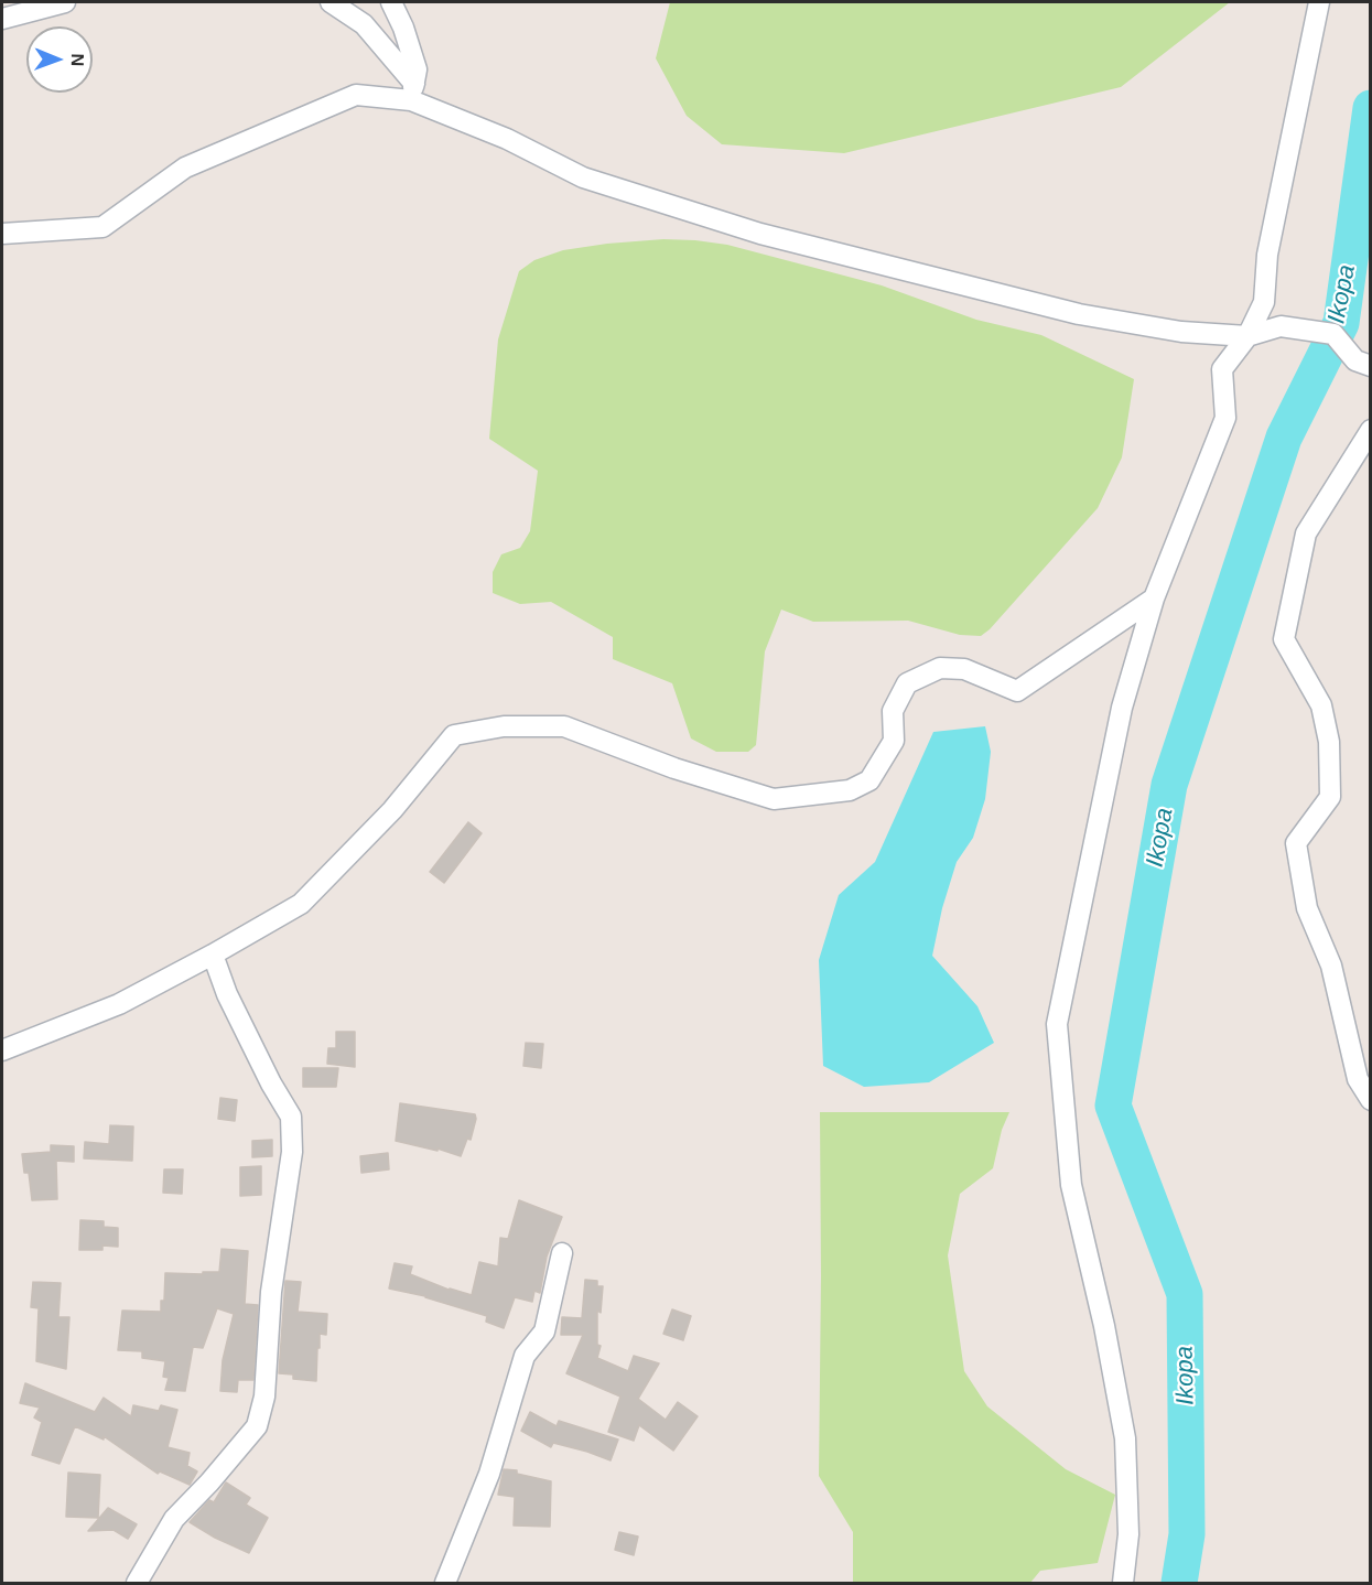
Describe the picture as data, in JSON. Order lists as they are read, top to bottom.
{
  "water": ["Ikopa"],
  "north": "right"
}
